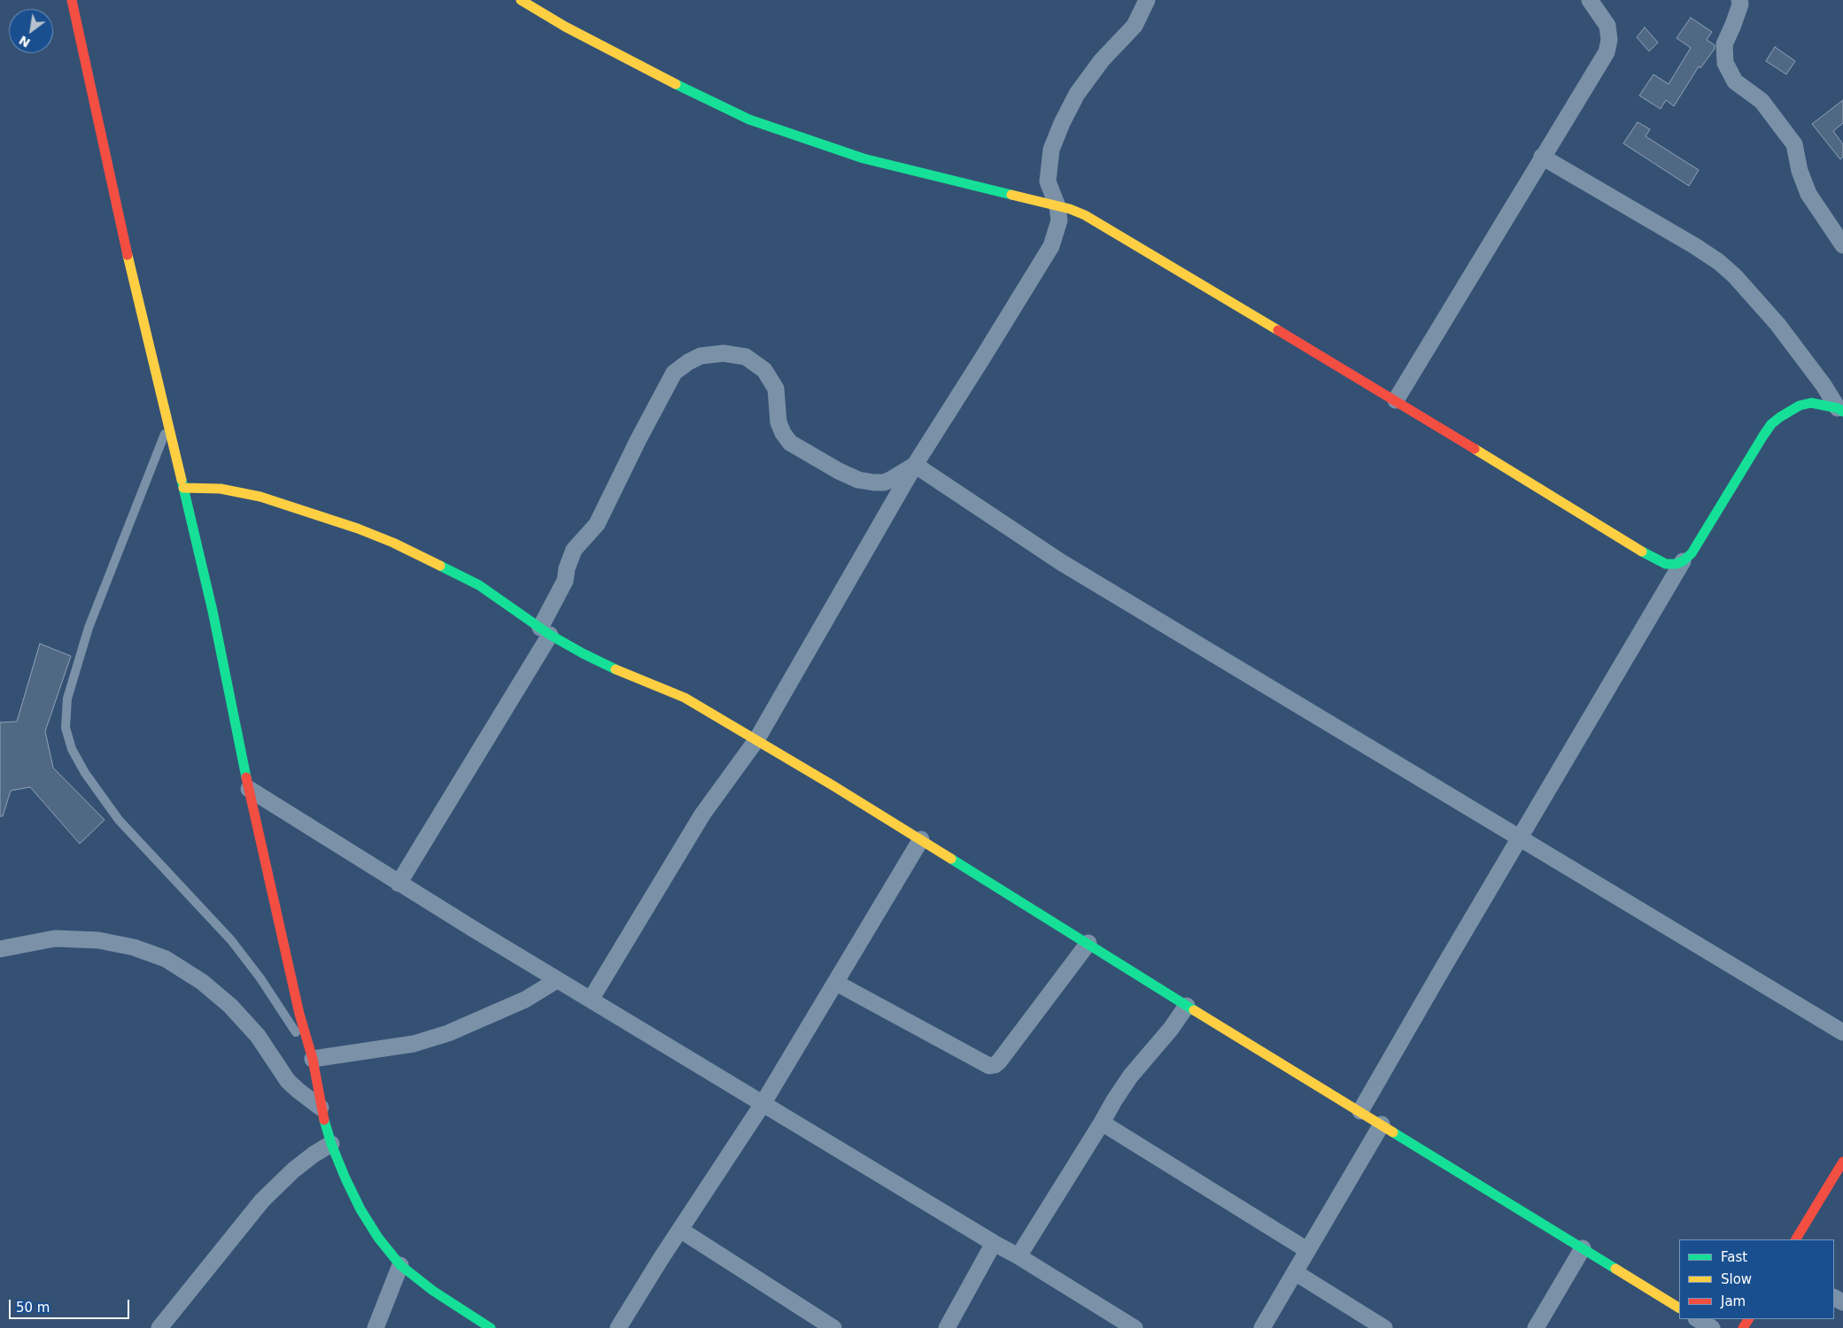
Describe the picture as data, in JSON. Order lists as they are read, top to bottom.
{
  "legend": ["Fast", "Slow", "Jam"],
  "scale_bar": "50 m",
  "north": "bottom left"
}
